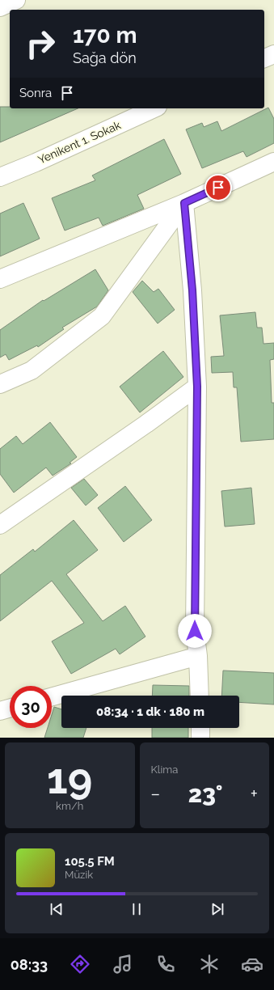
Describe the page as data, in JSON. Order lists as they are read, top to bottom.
{
  "streets": {
    "street": ["Yenikent 1. Sokak"]
  },
  "page": {
    "turn": ["170 m", "Sağa dön"],
    "then": "Sonra",
    "limit": "30",
    "trip": "08:34 · 1 dk · 180 m",
    "tile": [
      ["19", "km/h"],
      "Klima"
    ],
    "heat": ["−", "23°", "+"],
    "song": ["105.5 FM", "Müzik"],
    "tabs": "08:33"
  }
}
